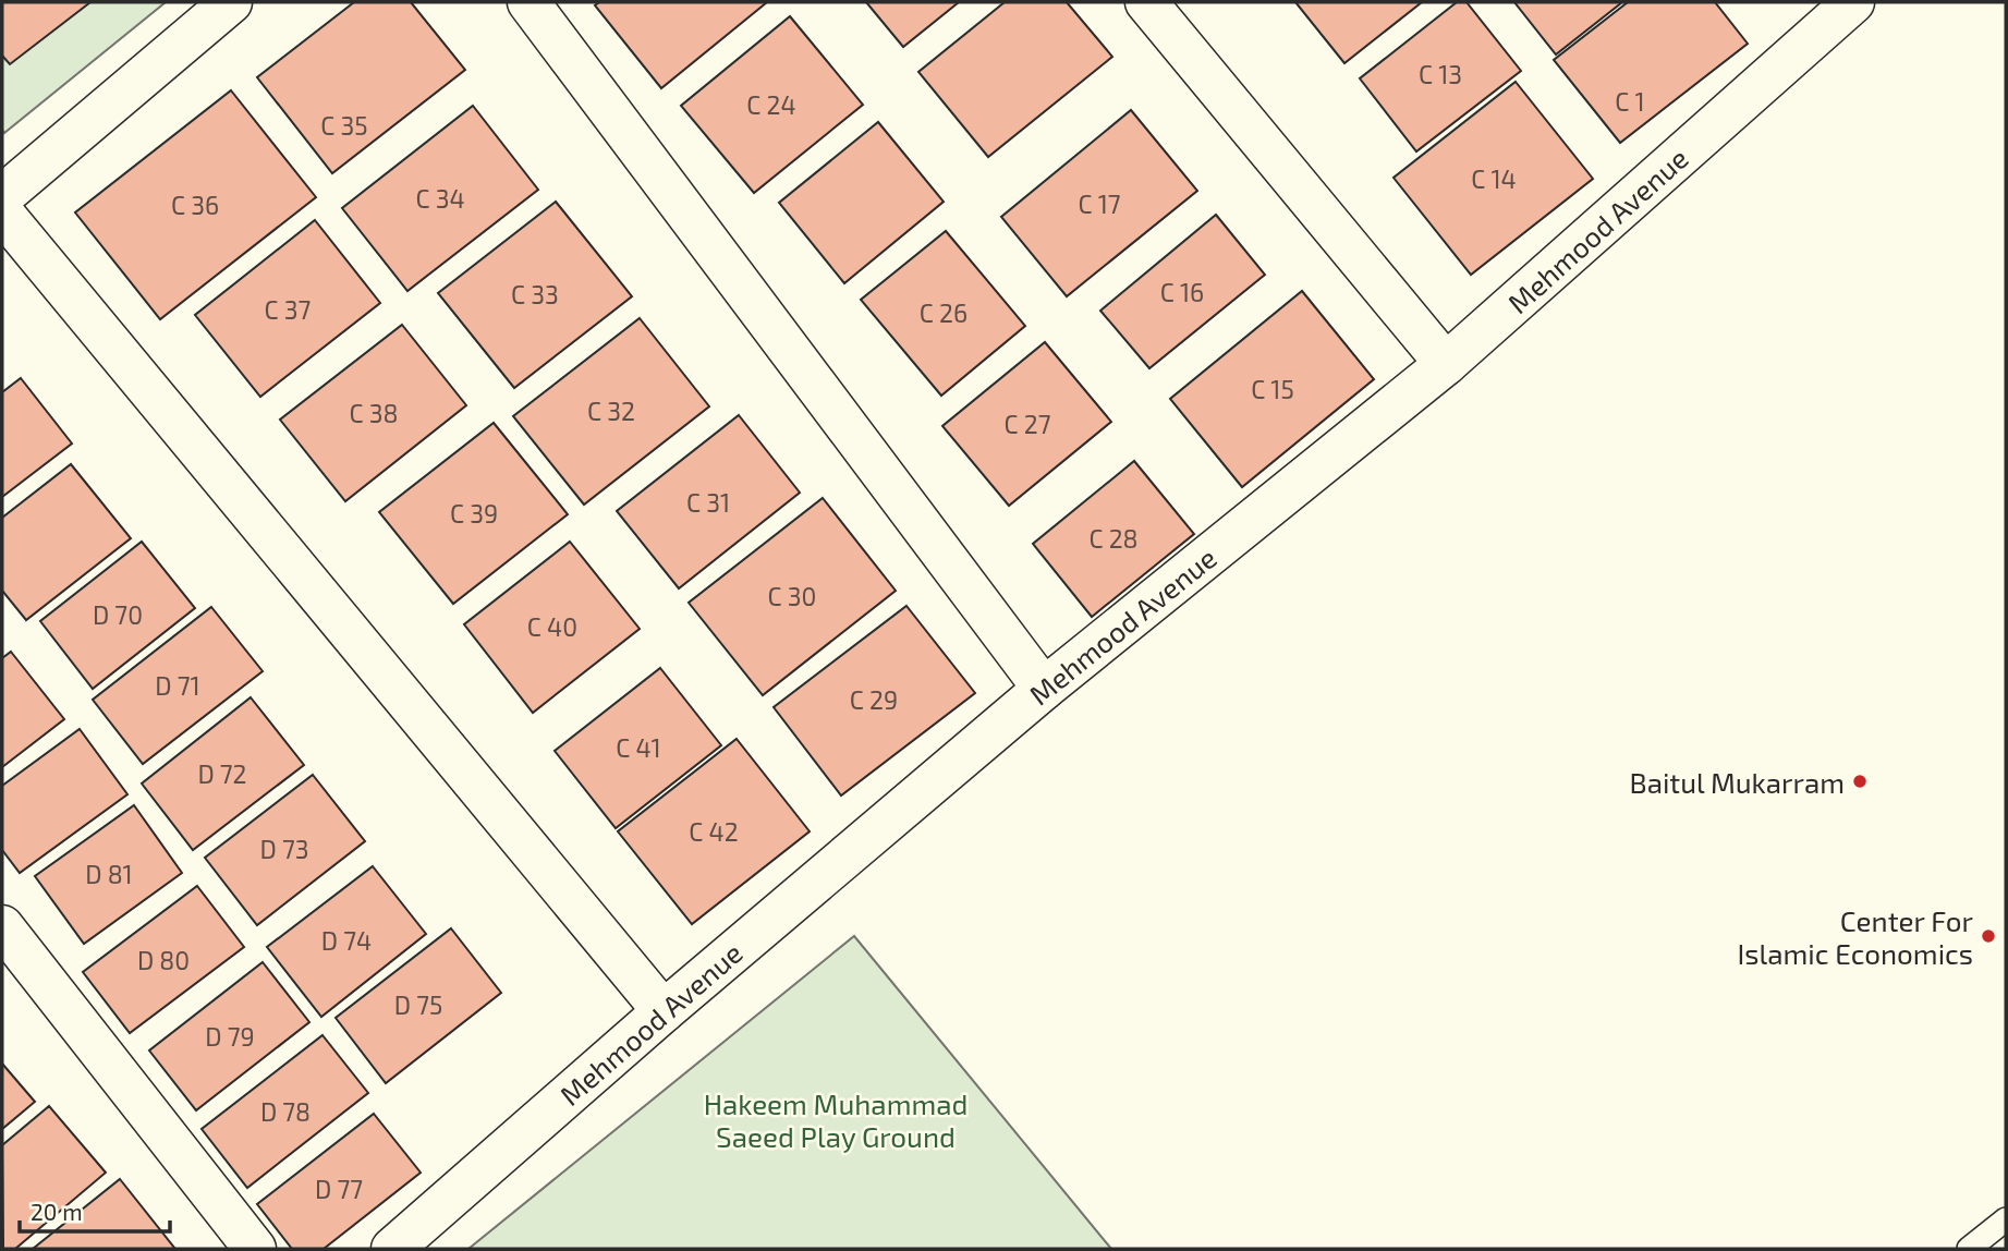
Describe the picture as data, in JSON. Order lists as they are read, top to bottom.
{
  "streets": {
    "street": ["Mehmood Avenue"]
  },
  "parks": ["Hakeem Muhammad Saeed Play Ground"],
  "places": ["Baitul Mukarram", "Center For Islamic Economics"],
  "house_numbers": [
    "C 13",
    "C 1",
    "C 24",
    "C 35",
    "C 14",
    "C 34",
    "C 17",
    "C 36",
    "C 16",
    "C 33",
    "C 37",
    "C 26",
    "C 15",
    "C 32",
    "C 38",
    "C 27",
    "C 31",
    "C 39",
    "C 28",
    "C 30",
    "D 70",
    "C 40",
    "D 71",
    "C 29",
    "C 41",
    "D 72",
    "C 42",
    "D 73",
    "D 81",
    "D 74",
    "D 80",
    "D 75",
    "D 79",
    "D 78",
    "D 77"
  ],
  "scale_bar": "20 m"
}
